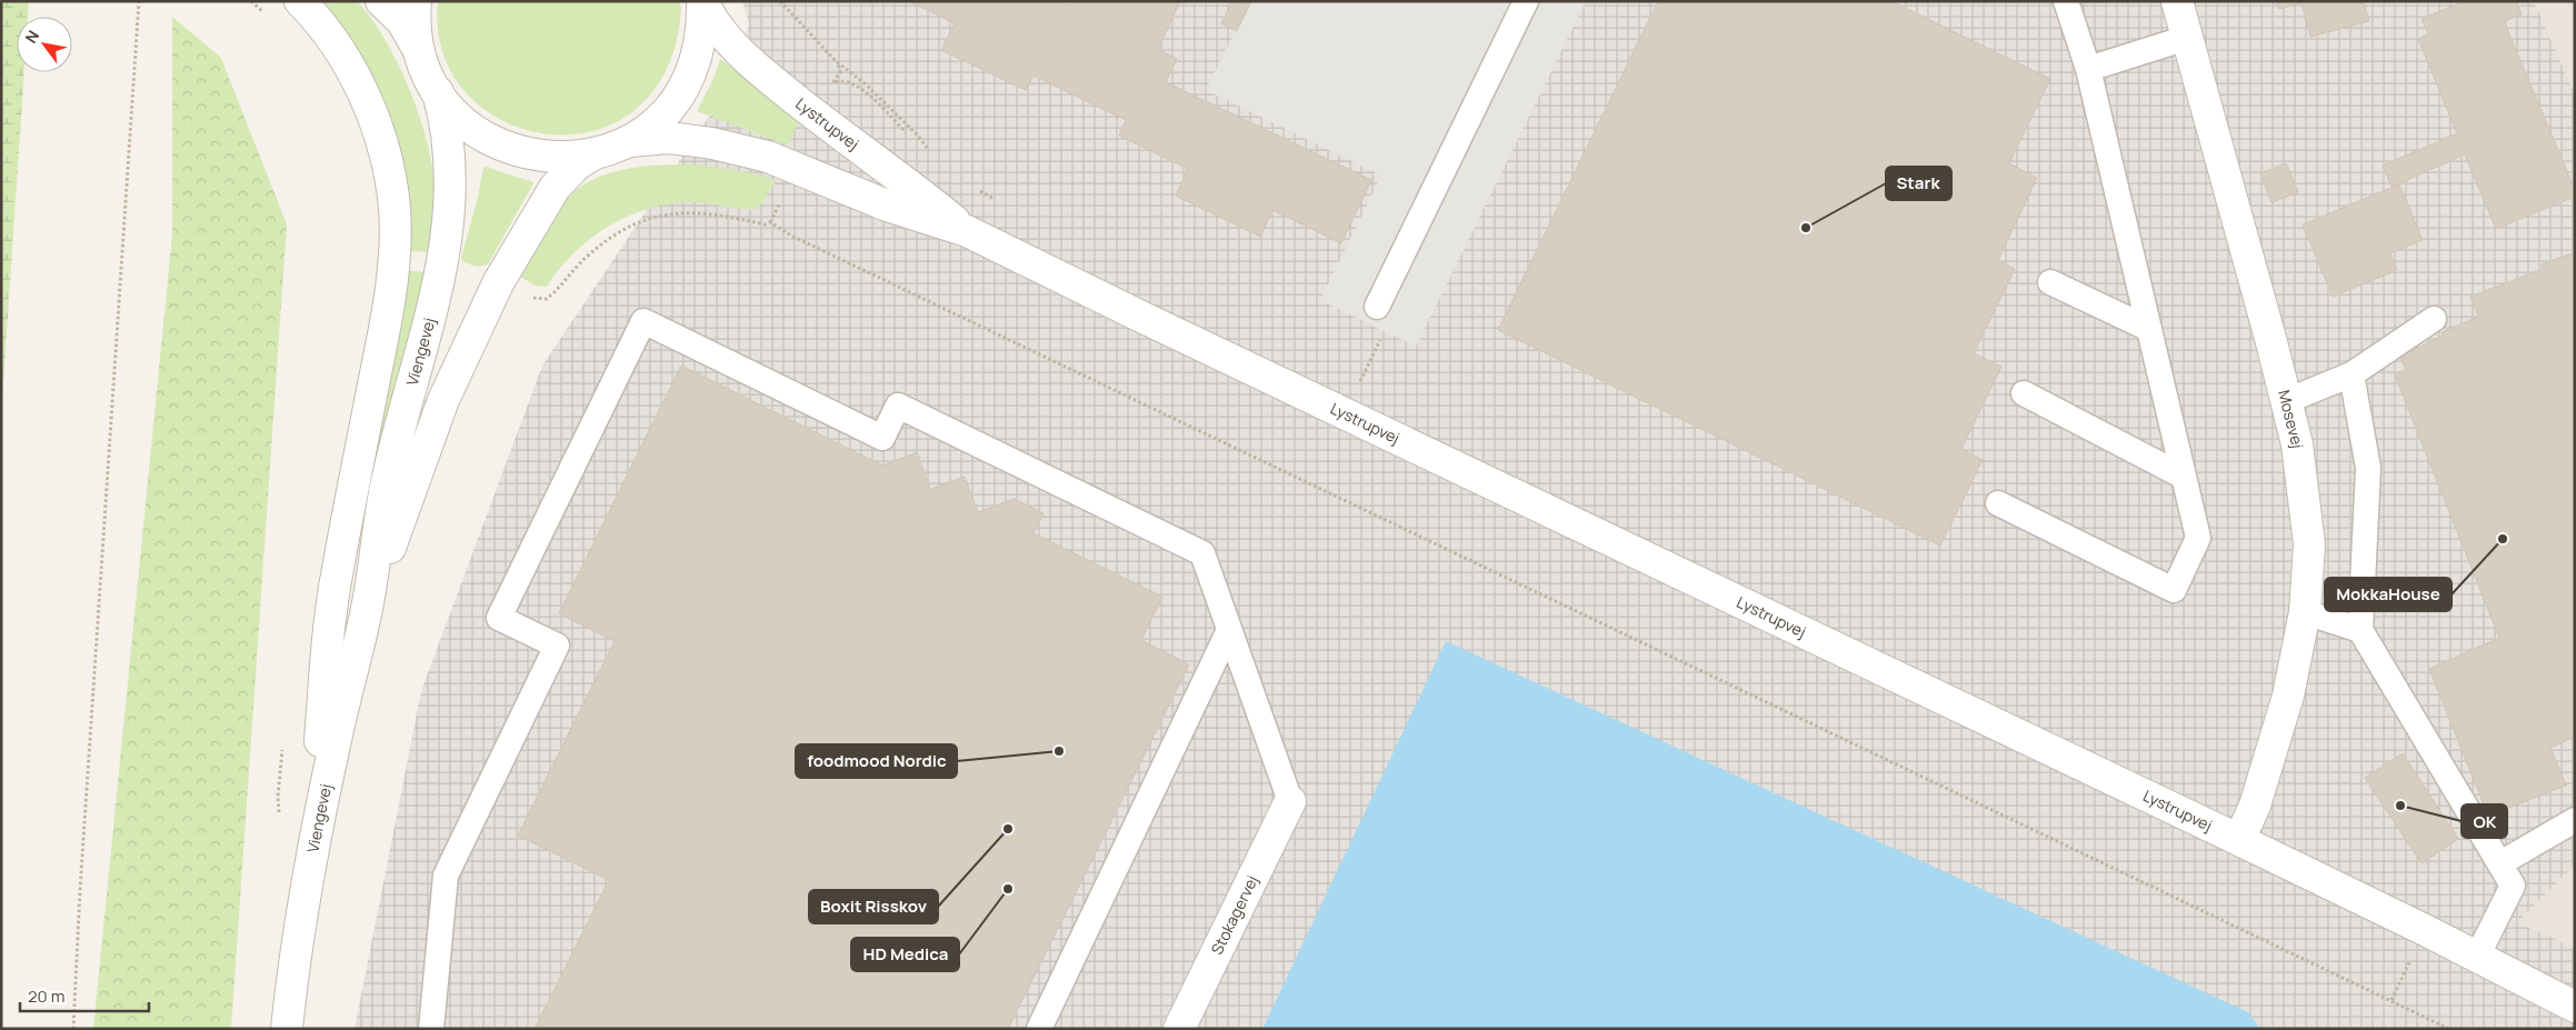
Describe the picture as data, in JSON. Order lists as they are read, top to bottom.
{
  "streets": {
    "street": [
      "Lystrupvej",
      "Viengevej",
      "Mosevej",
      "Stokagervej"
    ]
  },
  "crossings": [
    ["Lystrupvej", "Mosevej"]
  ],
  "places": [
    "Stark",
    "MokkaHouse",
    "foodmood Nordic",
    "OK",
    "Boxit Risskov",
    "HD Medica"
  ],
  "scale_bar": "20 m",
  "north": "top left"
}
